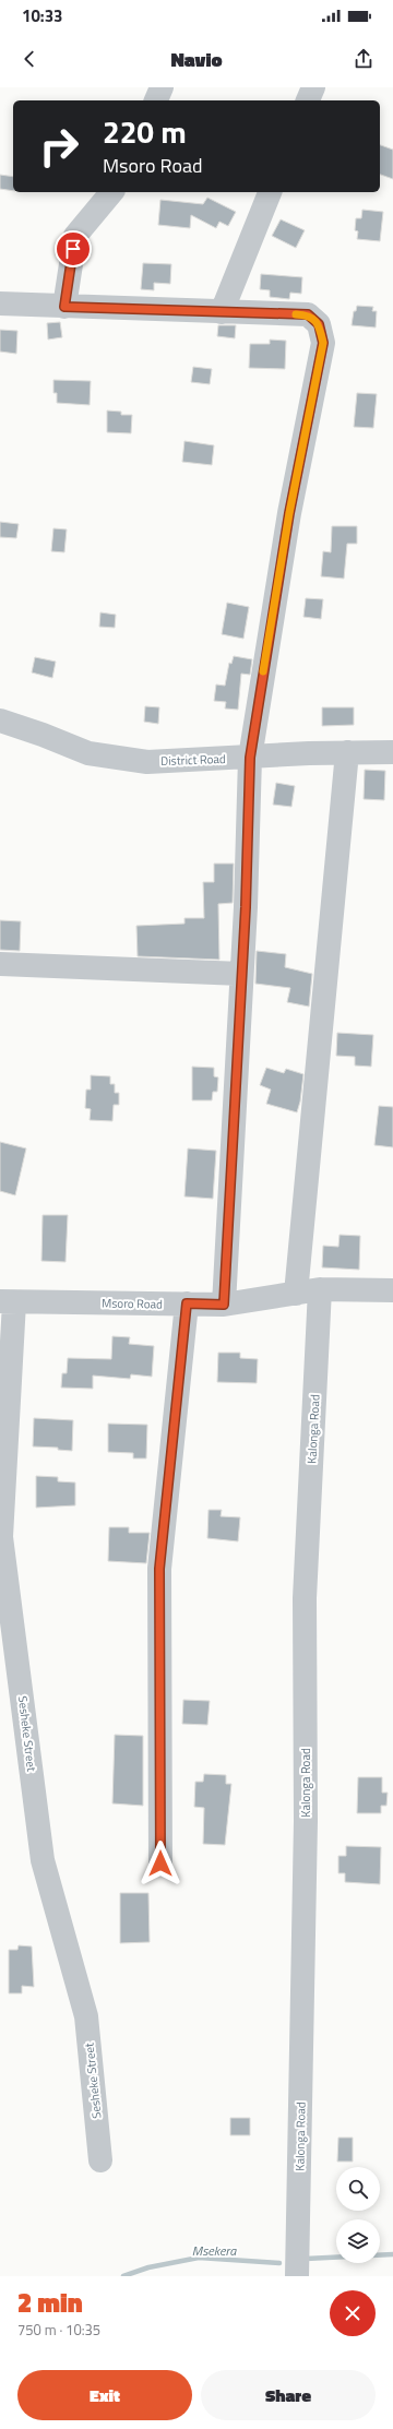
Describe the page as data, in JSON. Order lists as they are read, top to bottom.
{
  "streets": {
    "street": [
      "District Road",
      "Msoro Road",
      "Kalonga Road",
      "Sesheke Street"
    ]
  },
  "crossings": [
    ["Msoro Road", "Kalonga Road"],
    ["Msoro Road", "Sesheke Street"]
  ],
  "water": ["Msekera"],
  "page": {
    "status": "10:33",
    "header": "Navio",
    "turn": ["220 m", "Msoro Road"],
    "heading": ["2 min", "750 m · 10:35"],
    "buttons": ["Exit", "Share"]
  }
}
